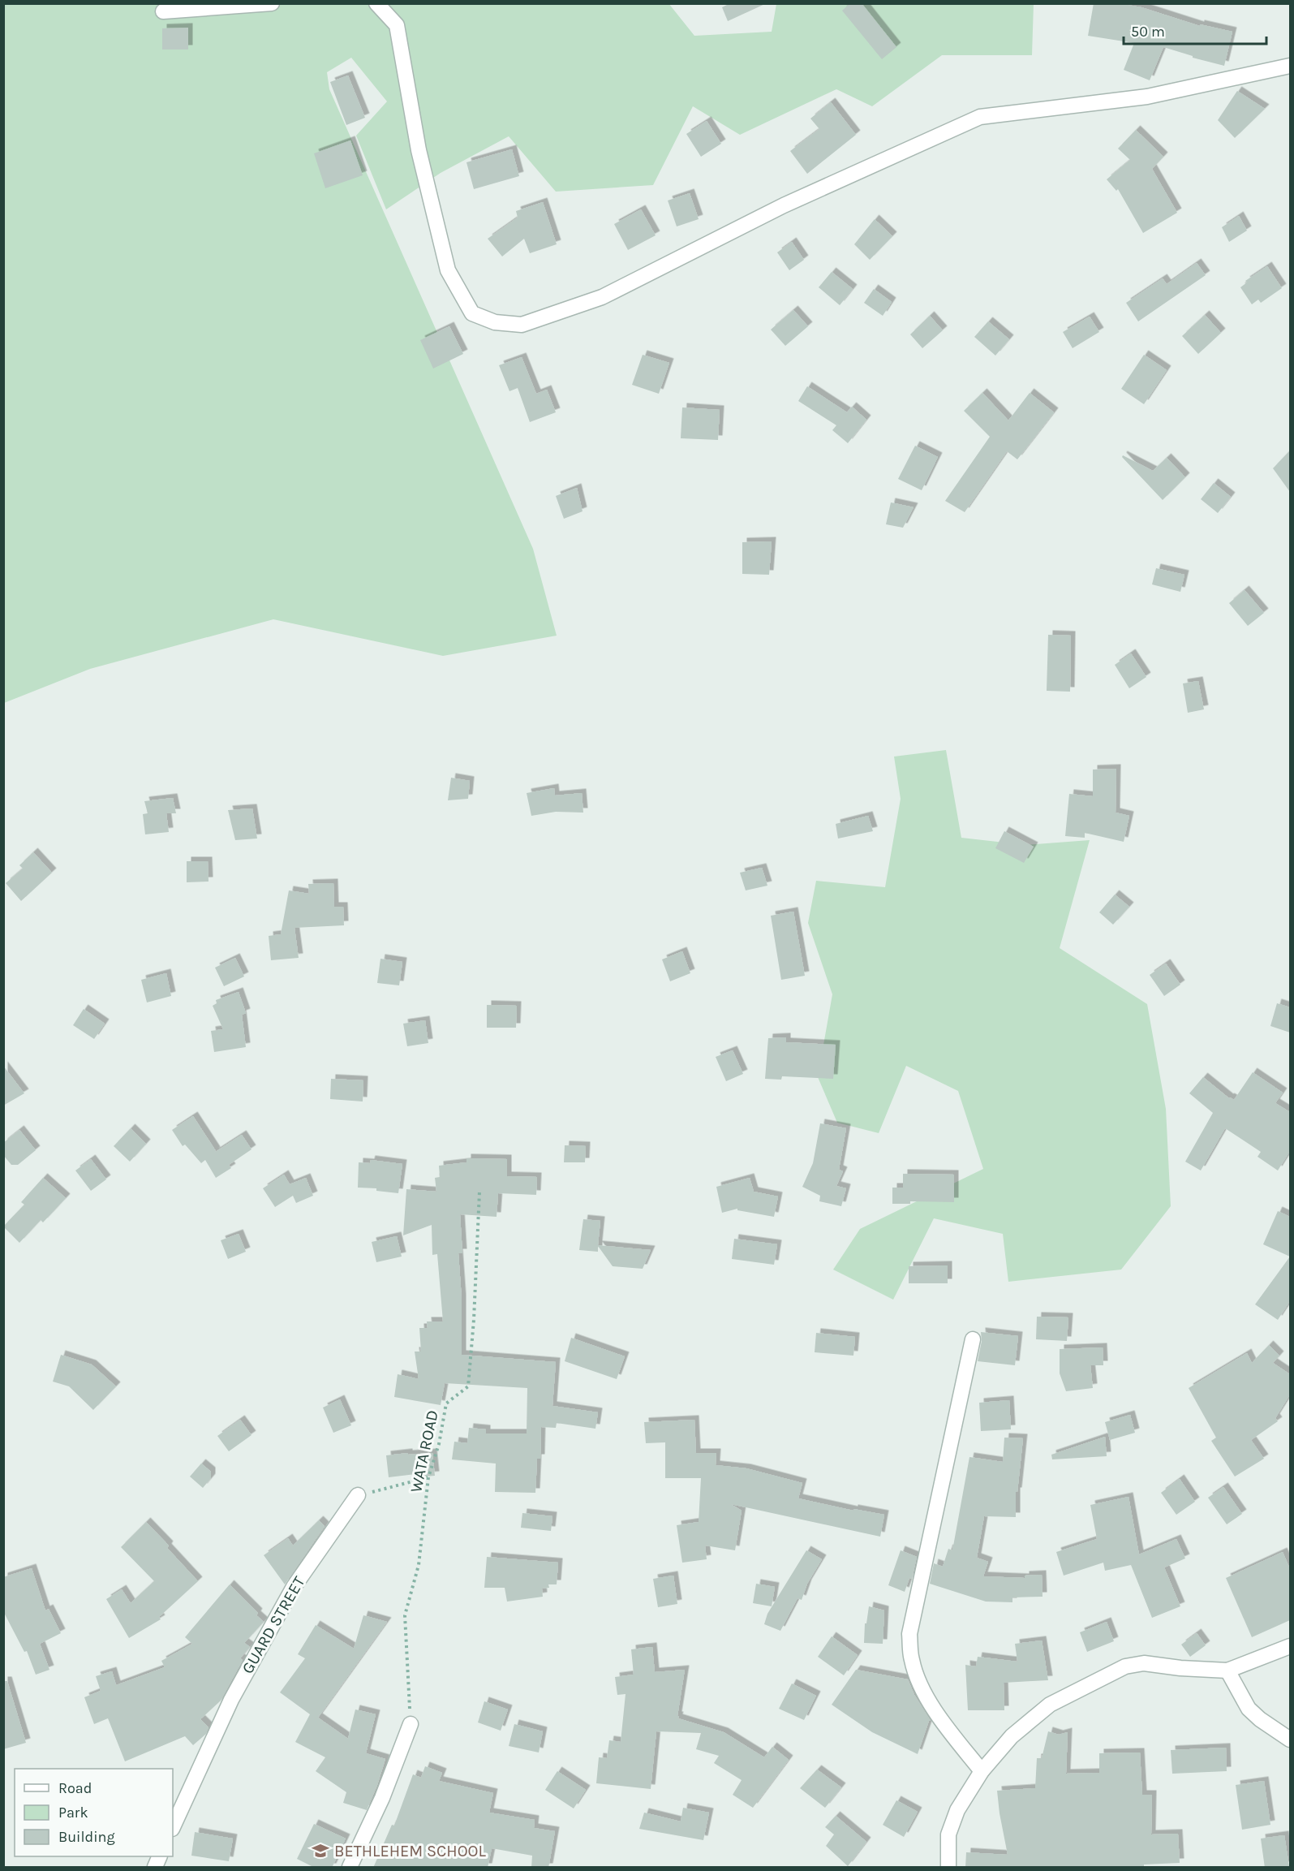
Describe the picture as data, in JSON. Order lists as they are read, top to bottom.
{
  "streets": {
    "street": ["GUARD STREET"],
    "path": ["WATA ROAD"]
  },
  "places": {
    "school or university": ["BETHLEHEM SCHOOL"]
  },
  "legend": ["Road", "Park", "Building"],
  "scale_bar": "50 m"
}
